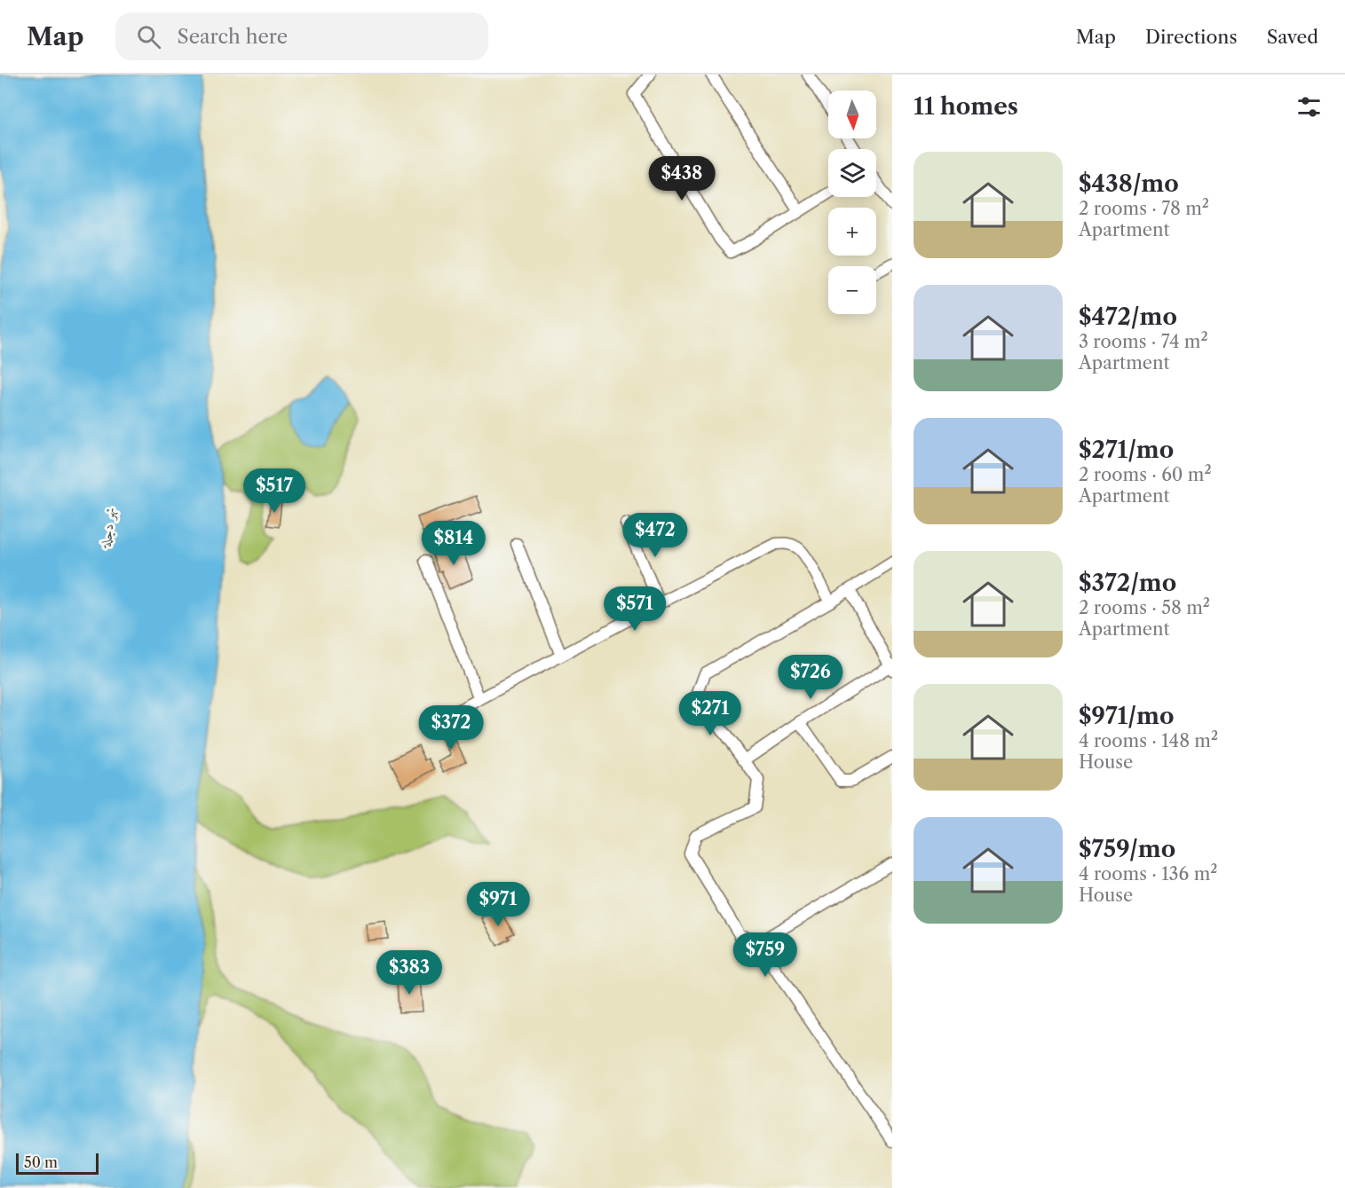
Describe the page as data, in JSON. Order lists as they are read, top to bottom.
{
  "water": ["نهر دجلة"],
  "scale_bar": "50 m",
  "north": "bottom",
  "page": {
    "header": "Map",
    "search": "Search here",
    "nav": ["Map", "Directions", "Saved"],
    "heading": "11 homes",
    "map_buttons": ["+", "−"],
    "list": [
      {
        "name": "$438/mo",
        "note": "2 rooms · 78 m² · Apartment"
      },
      {
        "name": "$472/mo",
        "note": "3 rooms · 74 m² · Apartment"
      },
      {
        "name": "$271/mo",
        "note": "2 rooms · 60 m² · Apartment"
      },
      {
        "name": "$372/mo",
        "note": "2 rooms · 58 m² · Apartment"
      },
      {
        "name": "$971/mo",
        "note": "4 rooms · 148 m² · House"
      },
      {
        "name": "$759/mo",
        "note": "4 rooms · 136 m² · House"
      }
    ],
    "price": [
      "$438",
      "$517",
      "$472",
      "$814",
      "$571",
      "$726",
      "$271",
      "$372",
      "$971",
      "$759",
      "$383"
    ],
    "scale": "50 m"
  }
}
